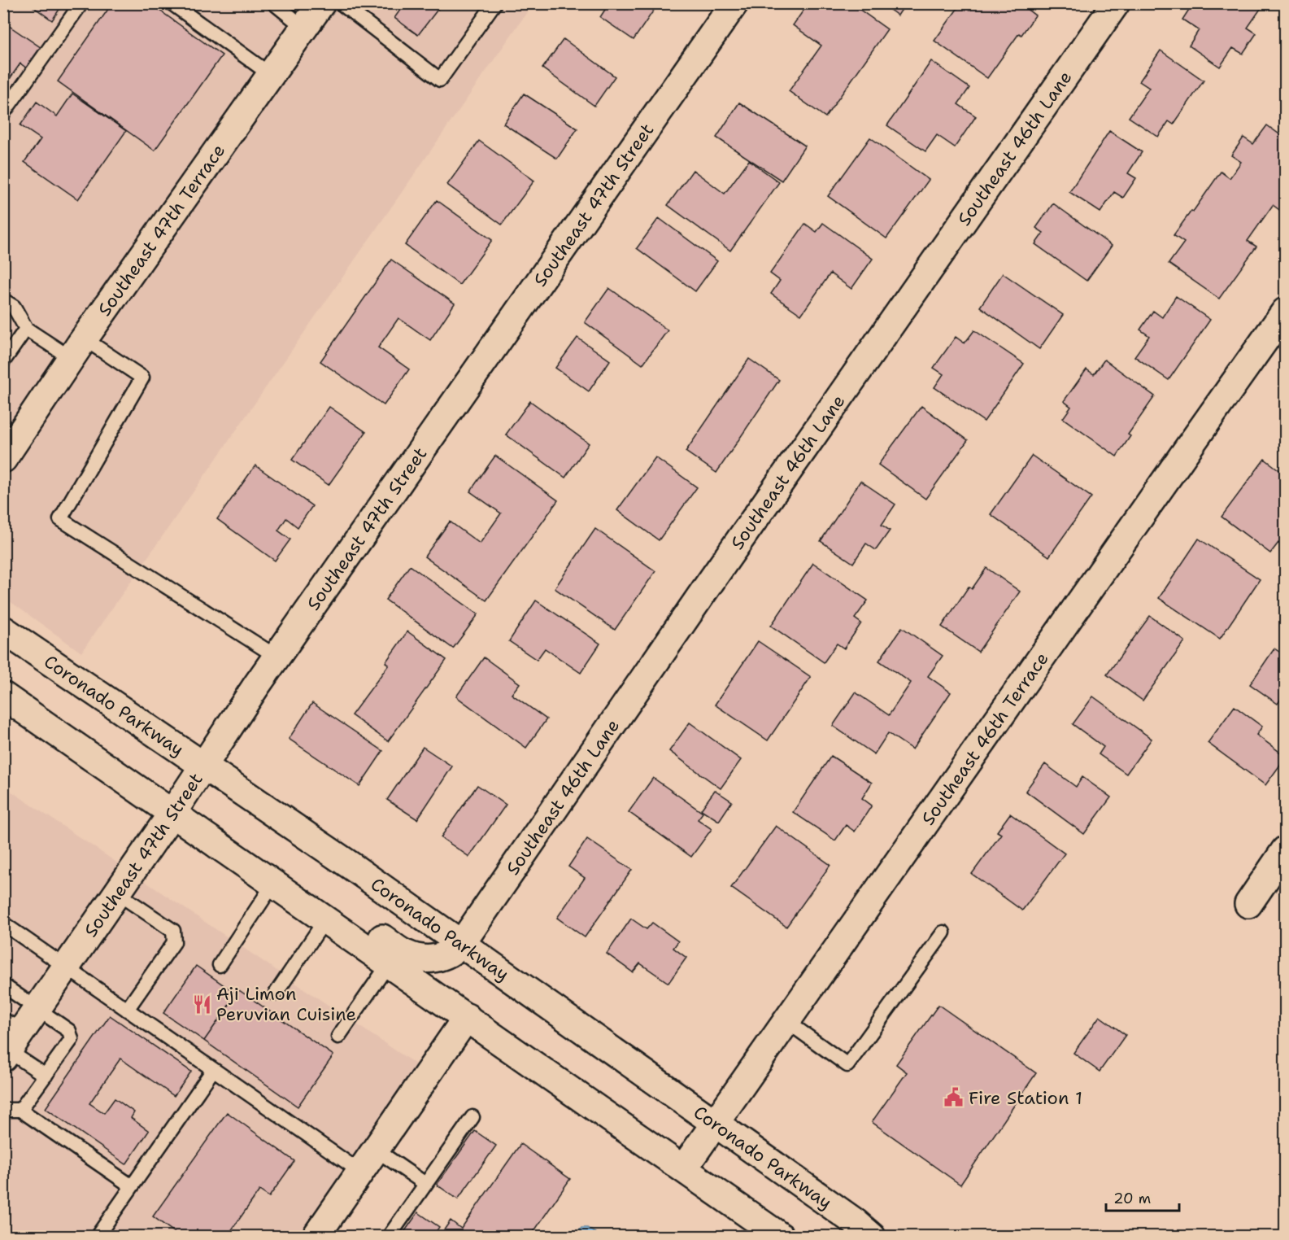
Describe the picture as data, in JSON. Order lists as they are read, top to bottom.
{
  "streets": {
    "street": [
      "Southeast 46th Lane",
      "Southeast 47th Street",
      "Southeast 47th Terrace",
      "Coronado Parkway",
      "Southeast 46th Terrace"
    ]
  },
  "crossings": [
    ["Southeast 46th Lane", "Coronado Parkway"],
    ["Southeast 47th Street", "Coronado Parkway"],
    ["Coronado Parkway", "Southeast 46th Terrace"]
  ],
  "places": {
    "restaurant": ["Aji Limon Peruvian Cuisine"],
    "public building": ["Fire Station 1"]
  },
  "scale_bar": "20 m"
}
